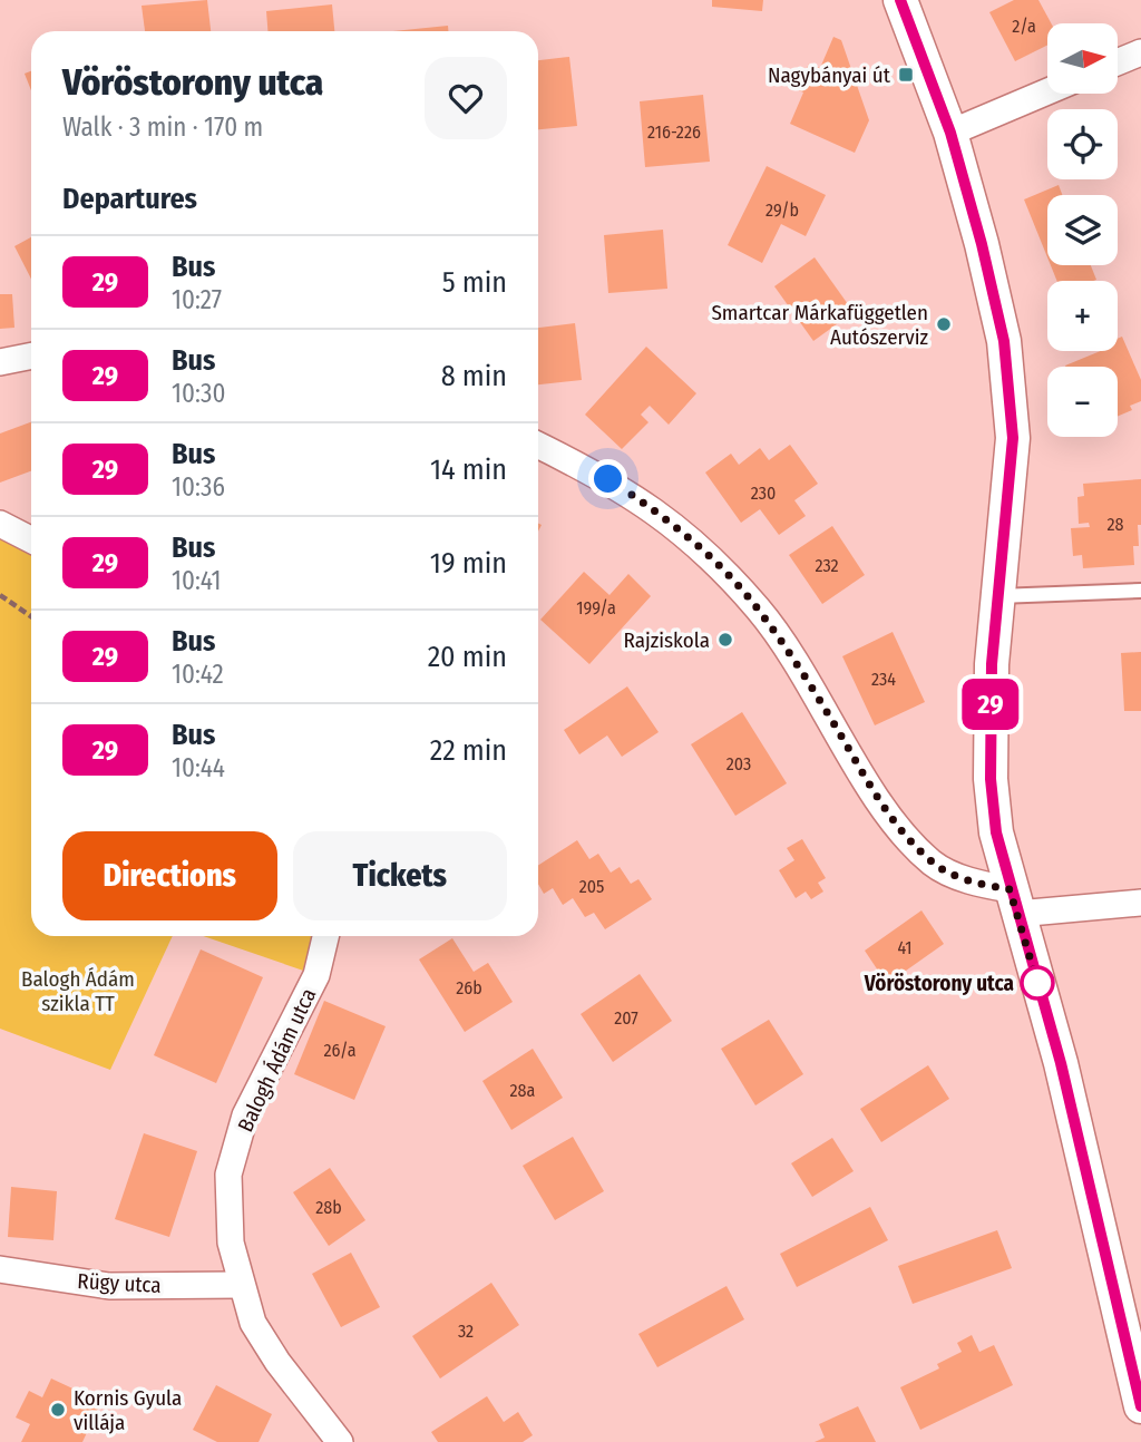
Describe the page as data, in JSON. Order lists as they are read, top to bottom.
{
  "streets": {
    "street": ["Balogh Ádám utca", "Rügy utca"]
  },
  "crossings": [
    ["Balogh Ádám utca", "Rügy utca"]
  ],
  "parks": ["Balogh Ádám szikla TT"],
  "places": {
    "transit": ["Nagybányai út"],
    "other": [
      "Smartcar Márkafüggetlen Autószerviz",
      "Rajziskola",
      "Vöröstorony utca",
      "Kornis Gyula villája"
    ]
  },
  "lines": ["bus line 29"],
  "house_numbers": [
    "2/a",
    "216-226",
    "29/b",
    "230",
    "28",
    "232",
    "199/a",
    "234",
    "203",
    "205",
    "41",
    "26b",
    "207",
    "26/a",
    "28a",
    "28b",
    "32"
  ],
  "north": "right",
  "page": {
    "on_map": "29",
    "map_buttons": ["+", "−"],
    "heading": [
      ["Vöröstorony utca", "Walk · 3 min · 170 m"],
      "Departures"
    ],
    "list": [
      {
        "mark": "29",
        "name": "Bus",
        "note": "10:27",
        "value": "5 min"
      },
      {
        "mark": "29",
        "name": "Bus",
        "note": "10:30",
        "value": "8 min"
      },
      {
        "mark": "29",
        "name": "Bus",
        "note": "10:36",
        "value": "14 min"
      },
      {
        "mark": "29",
        "name": "Bus",
        "note": "10:41",
        "value": "19 min"
      },
      {
        "mark": "29",
        "name": "Bus",
        "note": "10:42",
        "value": "20 min"
      },
      {
        "mark": "29",
        "name": "Bus",
        "note": "10:44",
        "value": "22 min"
      }
    ],
    "buttons": ["Directions", "Tickets"]
  }
}
